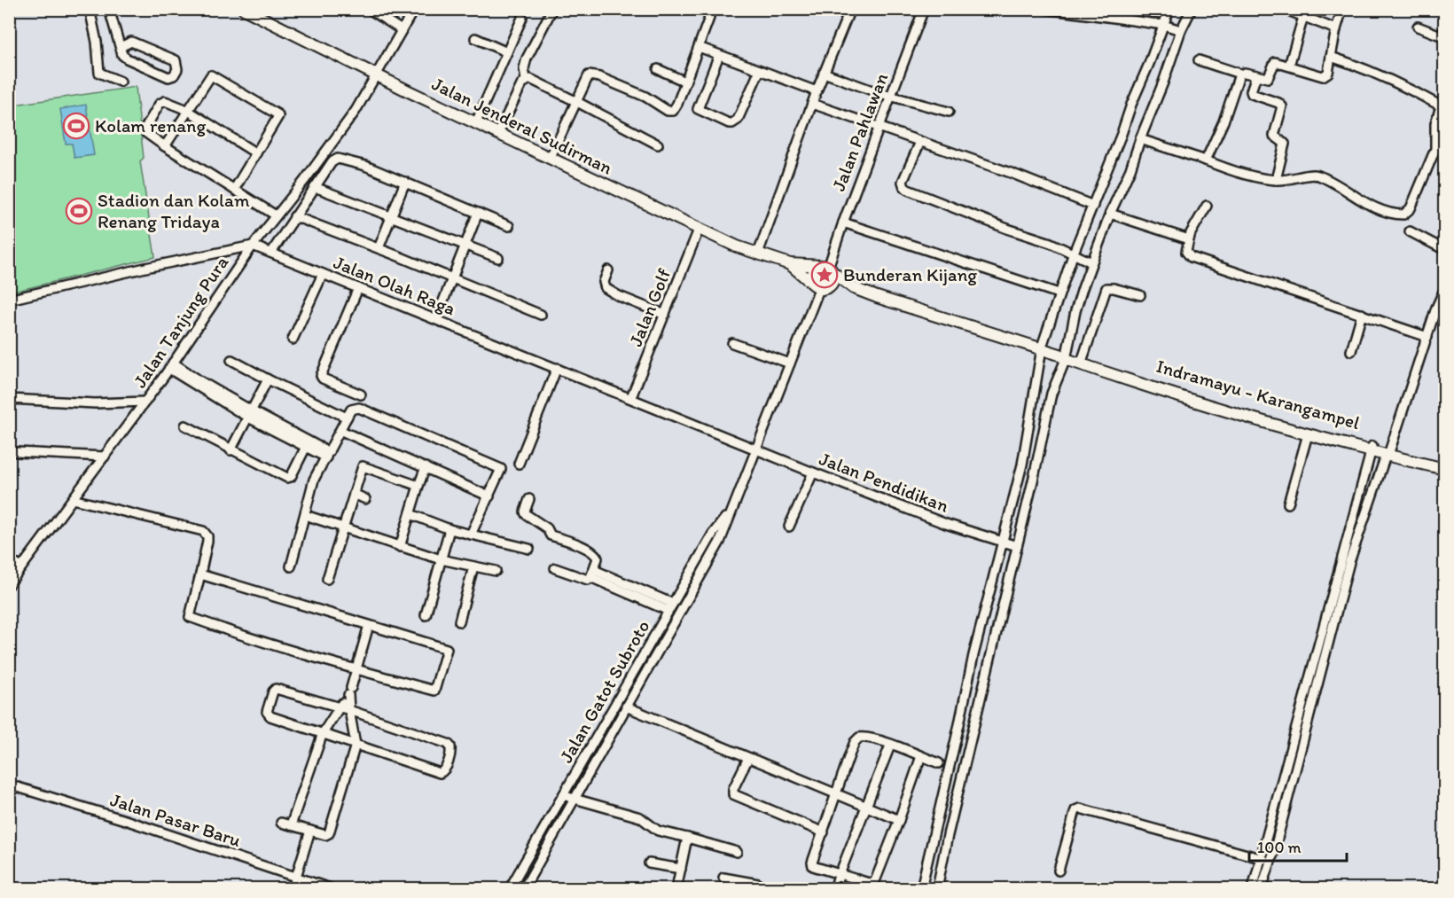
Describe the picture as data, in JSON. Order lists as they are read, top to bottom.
{
  "streets": {
    "main road": ["Jalan Jenderal Sudirman", "Indramayu - Karangampel"],
    "street": [
      "Jalan Pahlawan",
      "Jalan Olah Raga",
      "Jalan Golf",
      "Jalan Tanjung Pura",
      "Jalan Pendidikan",
      "Jalan Gatot Subroto",
      "Jalan Pasar Baru"
    ]
  },
  "crossings": [
    ["Jalan Jenderal Sudirman", "Jalan Golf"],
    ["Jalan Jenderal Sudirman", "Jalan Tanjung Pura"],
    ["Jalan Pahlawan", "Jalan Gatot Subroto"],
    ["Jalan Olah Raga", "Jalan Golf"],
    ["Jalan Olah Raga", "Jalan Tanjung Pura"],
    ["Jalan Olah Raga", "Jalan Pendidikan"],
    ["Jalan Olah Raga", "Jalan Gatot Subroto"],
    ["Jalan Pendidikan", "Jalan Gatot Subroto"]
  ],
  "places": {
    "sports": ["Kolam renang", "Stadion dan Kolam Renang Tridaya"],
    "place": ["Bunderan Kijang"]
  },
  "scale_bar": "100 m"
}
